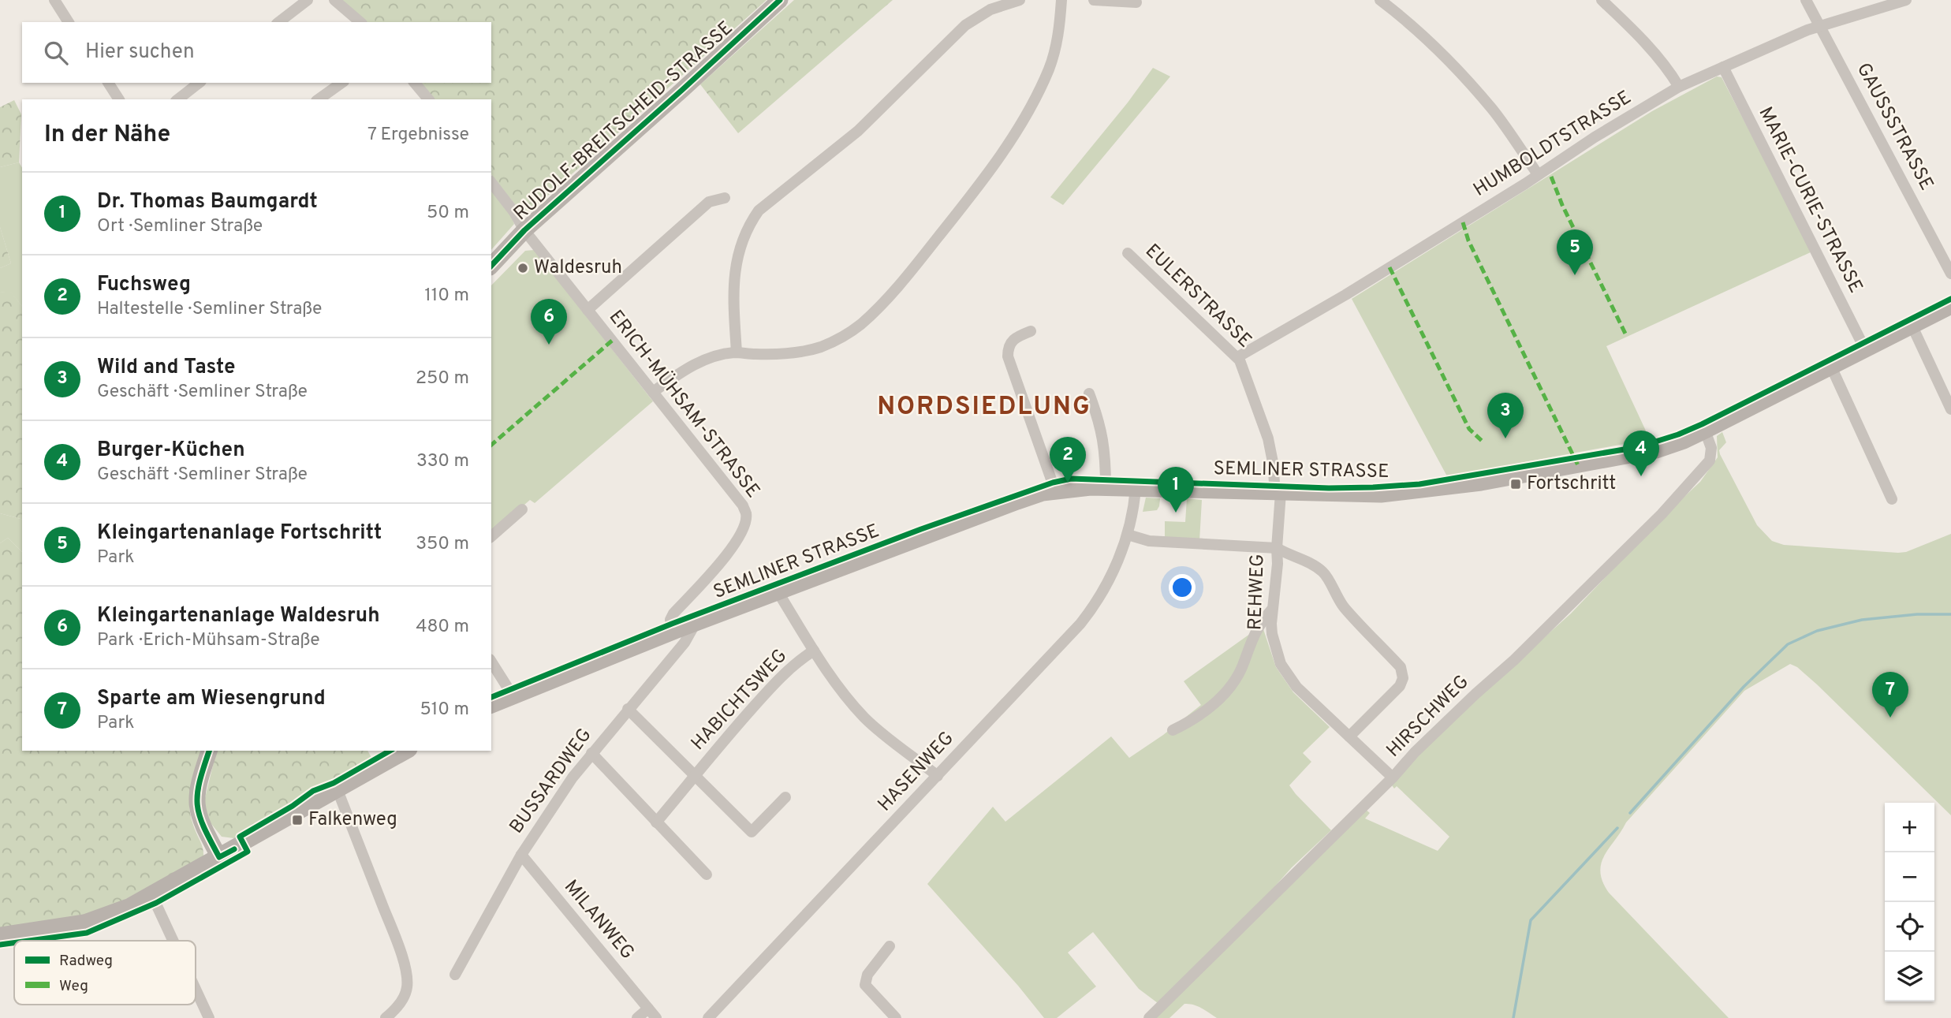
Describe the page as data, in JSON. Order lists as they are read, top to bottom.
{
  "streets": {
    "street": [
      "RUDOLF-BREITSCHEID-STRASSE",
      "GAUSSSTRASSE",
      "HUMBOLDTSTRASSE",
      "MARIE-CURIE-STRASSE",
      "EULERSTRASSE",
      "ERICH-MÜHSAM-STRASSE",
      "SEMLINER STRASSE",
      "REHWEG",
      "HABICHTSWEG",
      "HIRSCHWEG",
      "HASENWEG",
      "BUSSARDWEG",
      "MILANWEG"
    ]
  },
  "crossings": [
    ["RUDOLF-BREITSCHEID-STRASSE", "ERICH-MÜHSAM-STRASSE"],
    ["GAUSSSTRASSE", "HUMBOLDTSTRASSE"],
    ["HUMBOLDTSTRASSE", "MARIE-CURIE-STRASSE"],
    ["HUMBOLDTSTRASSE", "EULERSTRASSE"],
    ["MARIE-CURIE-STRASSE", "SEMLINER STRASSE"],
    ["EULERSTRASSE", "SEMLINER STRASSE"],
    ["EULERSTRASSE", "REHWEG"],
    ["ERICH-MÜHSAM-STRASSE", "SEMLINER STRASSE"],
    ["SEMLINER STRASSE", "REHWEG"],
    ["SEMLINER STRASSE", "HIRSCHWEG"],
    ["SEMLINER STRASSE", "HASENWEG"],
    ["SEMLINER STRASSE", "BUSSARDWEG"],
    ["REHWEG", "HIRSCHWEG"],
    ["HABICHTSWEG", "BUSSARDWEG"],
    ["BUSSARDWEG", "MILANWEG"]
  ],
  "districts": ["NORDSIEDLUNG"],
  "places": {
    "other": ["Waldesruh"],
    "transit": ["Fortschritt", "Falkenweg"]
  },
  "legend": ["Radweg", "Weg"],
  "page": {
    "search": "Hier suchen",
    "heading": ["In der Nähe", "7 Ergebnisse"],
    "list": [
      {
        "mark": "1",
        "name": "Dr. Thomas Baumgardt",
        "note": "Ort · Semliner Straße",
        "value": "50 m"
      },
      {
        "mark": "2",
        "name": "Fuchsweg",
        "note": "Haltestelle · Semliner Straße",
        "value": "110 m"
      },
      {
        "mark": "3",
        "name": "Wild and Taste",
        "note": "Geschäft · Semliner Straße",
        "value": "250 m"
      },
      {
        "mark": "4",
        "name": "Burger-Küchen",
        "note": "Geschäft · Semliner Straße",
        "value": "330 m"
      },
      {
        "mark": "5",
        "name": "Kleingartenanlage Fortschritt",
        "note": "Park",
        "value": "350 m"
      },
      {
        "mark": "6",
        "name": "Kleingartenanlage Waldesruh",
        "note": "Park · Erich-Mühsam-Straße",
        "value": "480 m"
      },
      {
        "mark": "7",
        "name": "Sparte am Wiesengrund",
        "note": "Park",
        "value": "510 m"
      }
    ],
    "pins": [
      "5",
      "6",
      "3",
      "4",
      "2",
      "1",
      "7"
    ],
    "map_buttons": ["+", "−"]
  }
}
